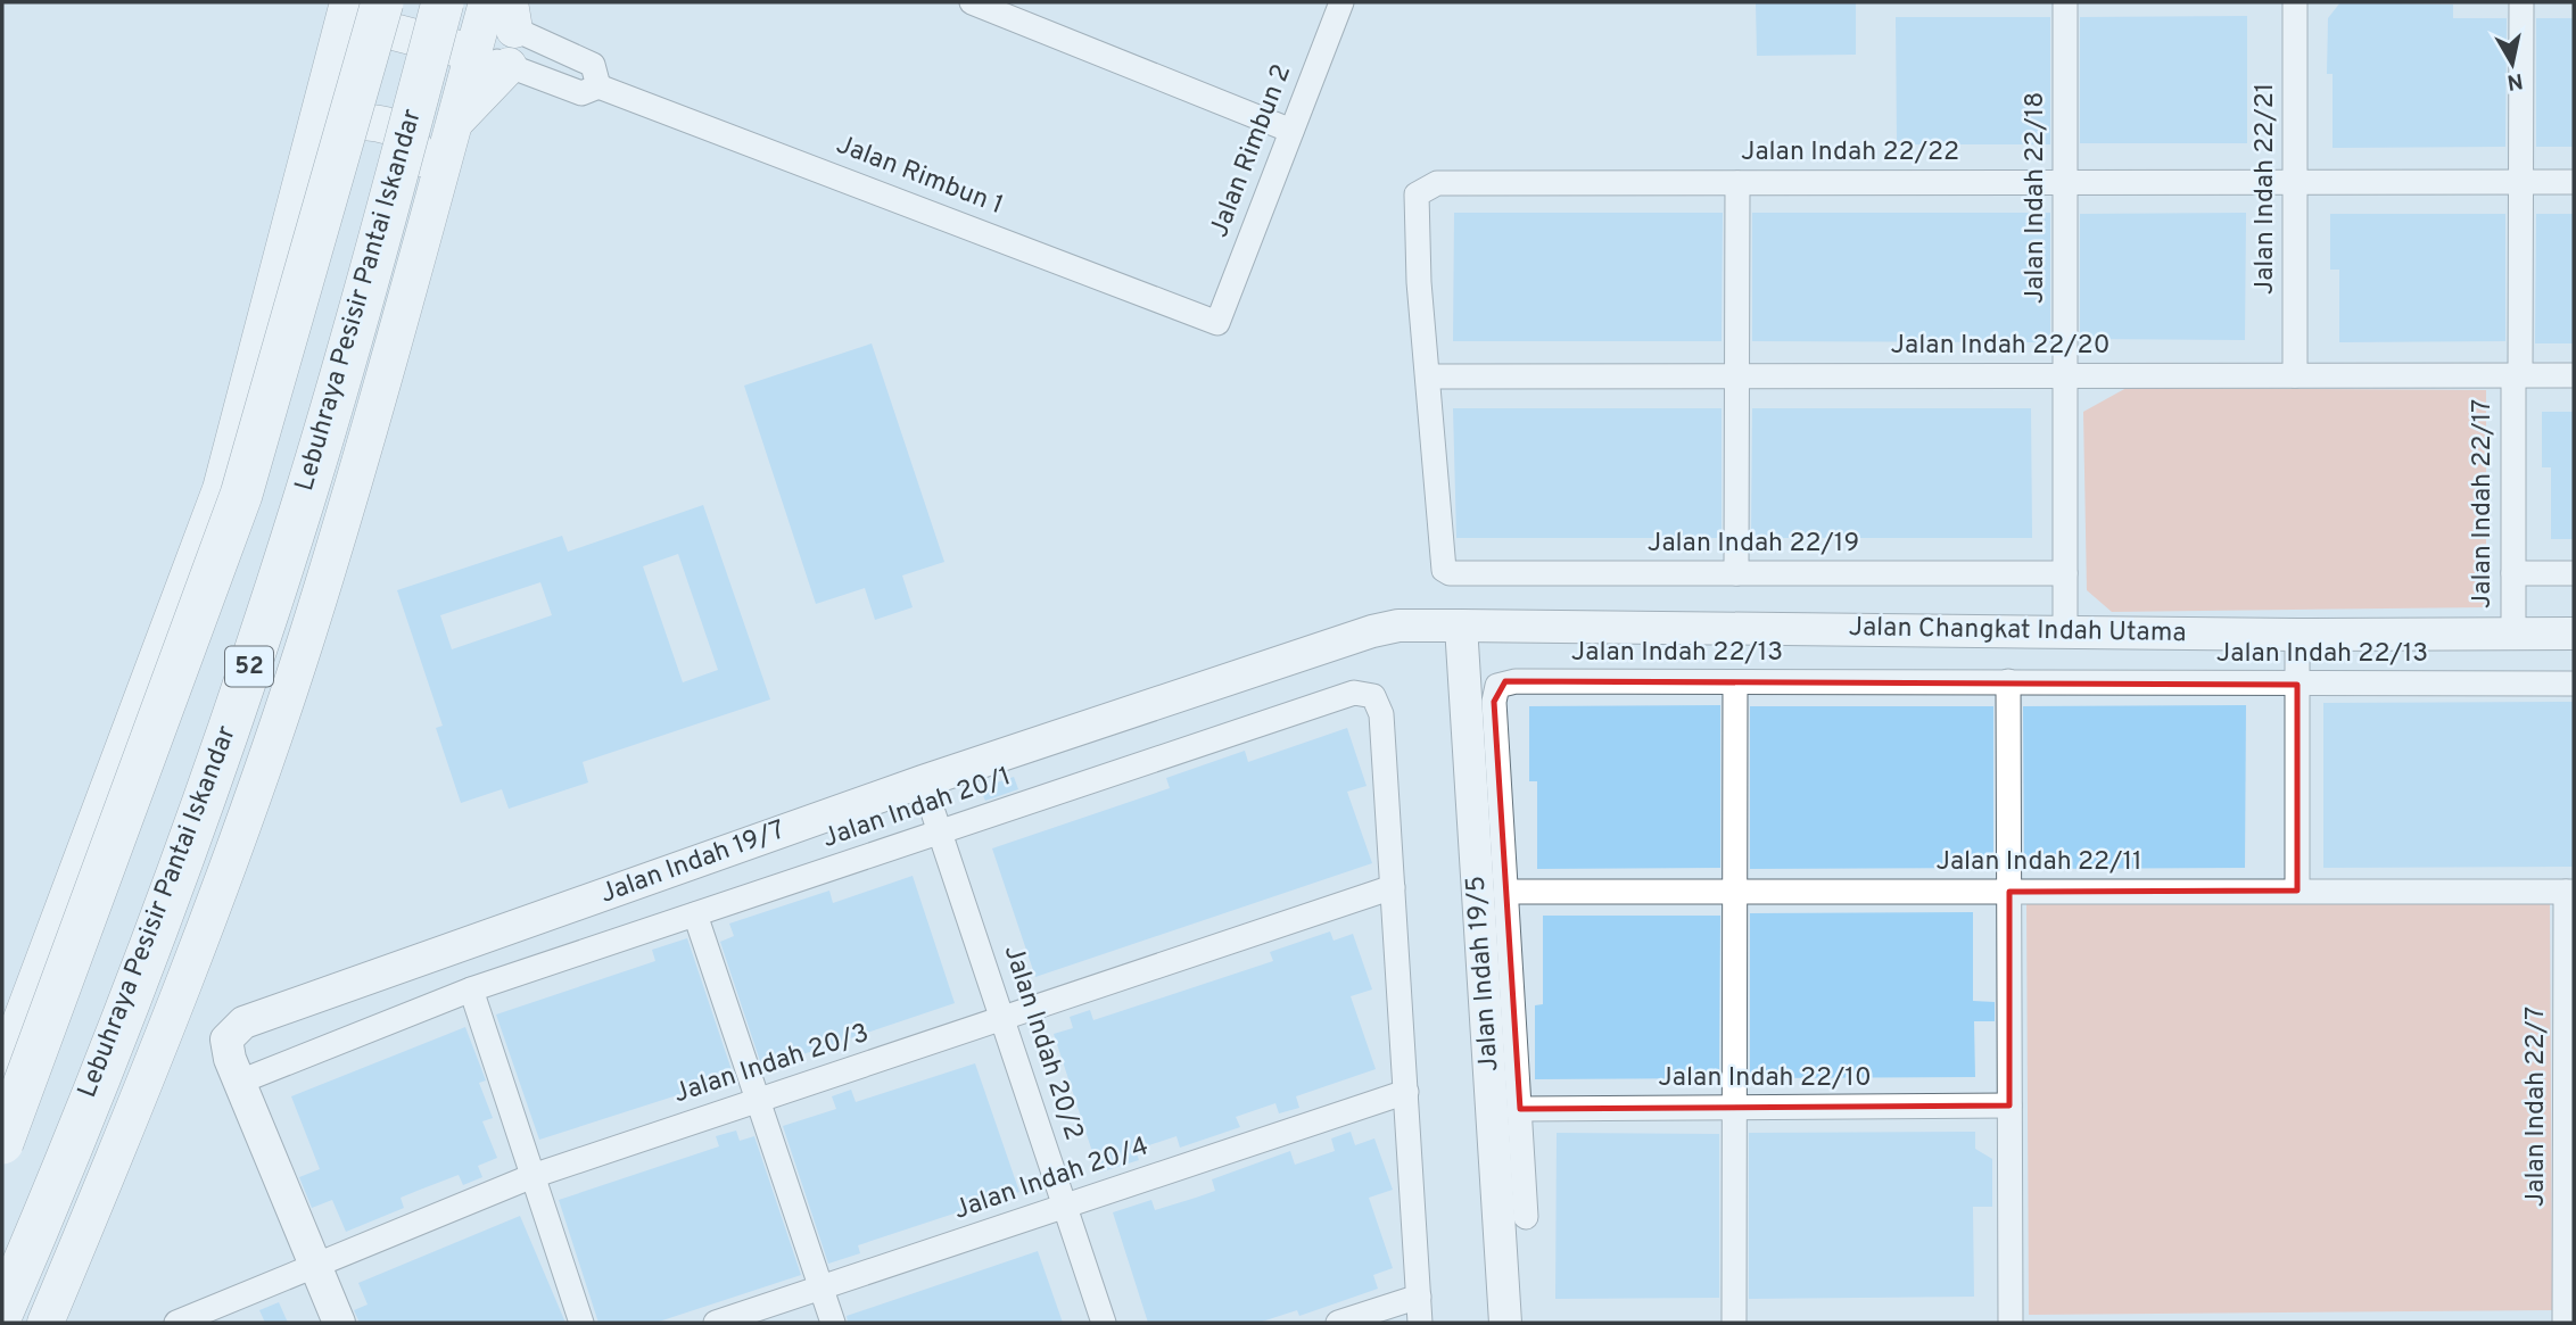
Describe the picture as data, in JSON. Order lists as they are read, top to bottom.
{
  "streets": {
    "highway": ["Lebuhraya Pesisir Pantai Iskandar", "52"],
    "street": [
      "Jalan Rimbun 2",
      "Jalan Indah 22/22",
      "Jalan Rimbun 1",
      "Jalan Indah 22/21",
      "Jalan Indah 22/18",
      "Jalan Indah 22/20",
      "Jalan Indah 22/17",
      "Jalan Indah 22/19",
      "Jalan Changkat Indah Utama",
      "Jalan Indah 22/13",
      "Jalan Indah 20/1",
      "Jalan Indah 22/11",
      "Jalan Indah 19/7",
      "Jalan Indah 19/5",
      "Jalan Indah 20/2",
      "Jalan Indah 20/3",
      "Jalan Indah 22/10",
      "Jalan Indah 22/7",
      "Jalan Indah 20/4"
    ]
  },
  "crossings": [
    ["Jalan Rimbun 2", "Jalan Rimbun 1"],
    ["Jalan Indah 22/22", "Jalan Indah 22/21"],
    ["Jalan Indah 22/22", "Jalan Indah 22/18"],
    ["Jalan Indah 22/22", "Jalan Indah 22/20"],
    ["Jalan Indah 22/22", "Jalan Indah 22/17"],
    ["Jalan Indah 22/22", "Jalan Indah 22/19"],
    ["Jalan Indah 22/21", "Jalan Indah 22/20"],
    ["Jalan Indah 22/18", "Jalan Indah 22/20"],
    ["Jalan Indah 22/18", "Jalan Indah 22/19"],
    ["Jalan Indah 22/18", "Jalan Changkat Indah Utama"],
    ["Jalan Indah 22/20", "Jalan Indah 22/17"],
    ["Jalan Indah 22/20", "Jalan Indah 22/19"],
    ["Jalan Indah 22/17", "Jalan Changkat Indah Utama"],
    ["Jalan Changkat Indah Utama", "Jalan Indah 19/7"],
    ["Jalan Changkat Indah Utama", "Jalan Indah 19/5"],
    ["Jalan Indah 22/13", "Jalan Indah 22/11"],
    ["Jalan Indah 20/1", "Jalan Indah 19/7"],
    ["Jalan Indah 20/1", "Jalan Indah 20/2"],
    ["Jalan Indah 20/1", "Jalan Indah 20/3"],
    ["Jalan Indah 22/11", "Jalan Indah 22/7"],
    ["Jalan Indah 19/7", "Jalan Indah 19/5"],
    ["Jalan Indah 19/7", "Jalan Indah 20/2"],
    ["Jalan Indah 19/7", "Jalan Indah 20/3"],
    ["Jalan Indah 20/2", "Jalan Indah 20/3"],
    ["Jalan Indah 20/2", "Jalan Indah 20/4"]
  ],
  "north": "bottom"
}
